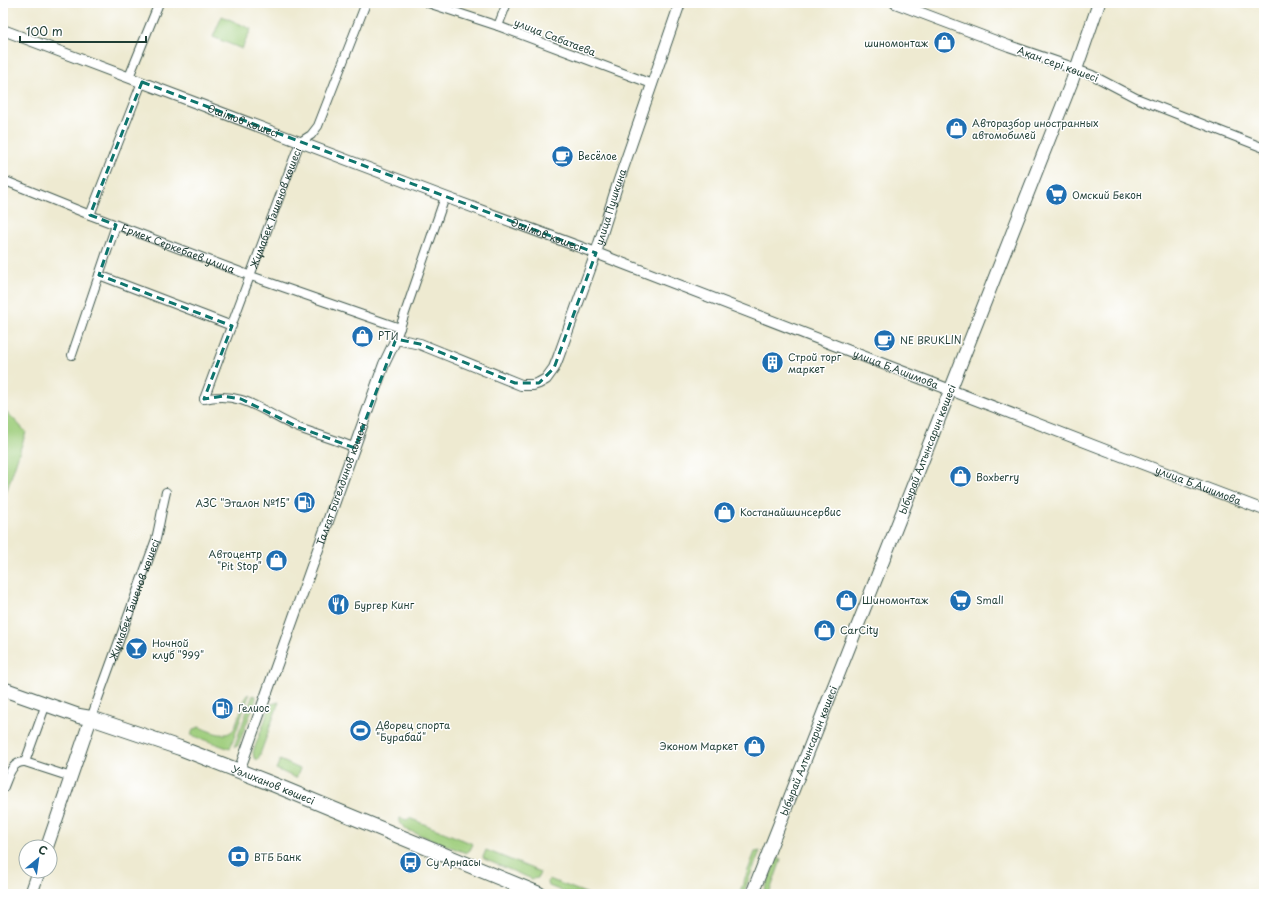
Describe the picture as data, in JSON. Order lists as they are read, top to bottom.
{
  "streets": {
    "highway": ["Уәлиханов көшесі"],
    "main road": ["Ыбырай Алтынсарин көшесі"],
    "street": [
      "улица Сабатаева",
      "Ақан сері көшесі",
      "Әшімов көшесі",
      "улица Пушкина",
      "Жұмабек Тәшенов көшесі",
      "Ермек Серкебаев улица",
      "улица Б.Ашимова",
      "Талғат Бигелдинов көшесі"
    ]
  },
  "crossings": [
    ["улица Сабатаева", "улица Пушкина"],
    ["Ақан сері көшесі", "Ыбырай Алтынсарин көшесі"],
    ["Әшімов көшесі", "улица Пушкина"],
    ["Әшімов көшесі", "Жұмабек Тәшенов көшесі"],
    ["Әшімов көшесі", "улица Б.Ашимова"],
    ["Әшімов көшесі", "Талғат Бигелдинов көшесі"],
    ["улица Пушкина", "улица Б.Ашимова"],
    ["улица Пушкина", "Талғат Бигелдинов көшесі"],
    ["Жұмабек Тәшенов көшесі", "Ермек Серкебаев улица"],
    ["Жұмабек Тәшенов көшесі", "Талғат Бигелдинов көшесі"],
    ["Жұмабек Тәшенов көшесі", "Уәлиханов көшесі"],
    ["Ермек Серкебаев улица", "Талғат Бигелдинов көшесі"],
    ["улица Б.Ашимова", "Ыбырай Алтынсарин көшесі"],
    ["Талғат Бигелдинов көшесі", "Уәлиханов көшесі"]
  ],
  "places": {
    "shop": [
      "шиномонтаж",
      "Авторазбор иностранных автомобилей",
      "РТИ",
      "Boxberry",
      "Костанайшинсервис",
      "Автоцентр \"Pit Stop\"",
      "Шиномонтаж",
      "CarCity",
      "Эконом Маркет"
    ],
    "cafe": ["Весёлое", "NE BRUKLIN"],
    "supermarket": ["Омский Бекон", "Small"],
    "building": ["Строй торг маркет"],
    "fuel station": ["АЗС \"Эталон №15\"", "Гелиос"],
    "restaurant": ["Бургер Кинг"],
    "bar": ["Ночной клуб \"999\""],
    "sports": ["Дворец спорта \"Бурабай\""],
    "bank": ["ВТБ Банк"],
    "bus stop": ["Су Арнасы"]
  },
  "scale_bar": "100 m",
  "north": "top right"
}
